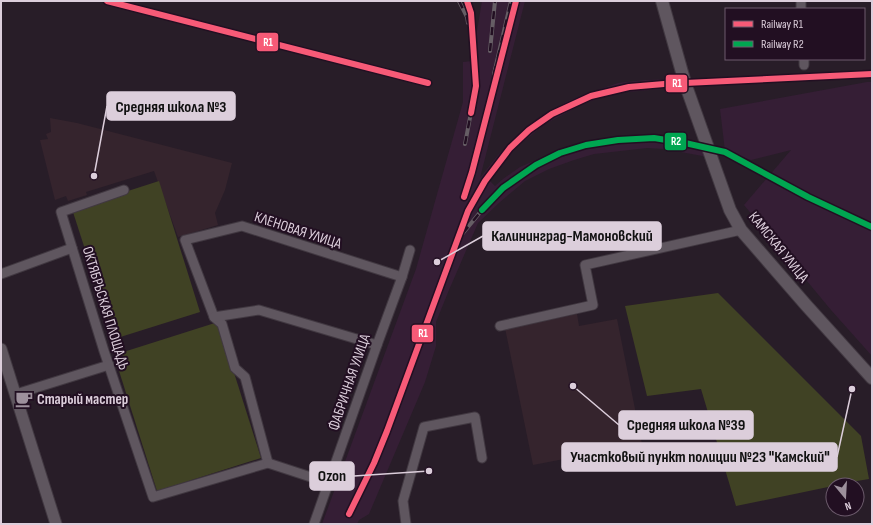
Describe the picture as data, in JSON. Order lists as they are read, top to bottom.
{
  "streets": {
    "main road": ["КАМСКАЯ УЛИЦА"],
    "street": ["КЛЕНОВАЯ УЛИЦА", "ОКТЯБРЬСКАЯ ПЛОЩАДЬ", "ФАБРИЧНАЯ УЛИЦА"]
  },
  "crossings": [
    ["КЛЕНОВАЯ УЛИЦА", "ФАБРИЧНАЯ УЛИЦА"]
  ],
  "places": {
    "other": [
      "Средняя школа №3",
      "Калининград-Мамоновский",
      "Средняя школа №39",
      "Участковый пункт полиции №23 \"Камский\"",
      "Ozon"
    ],
    "cafe": ["Старый мастер"]
  },
  "lines": ["rail line R1", "rail line R2"],
  "legend": ["Railway R1", "Railway R2"],
  "north": "bottom"
}
